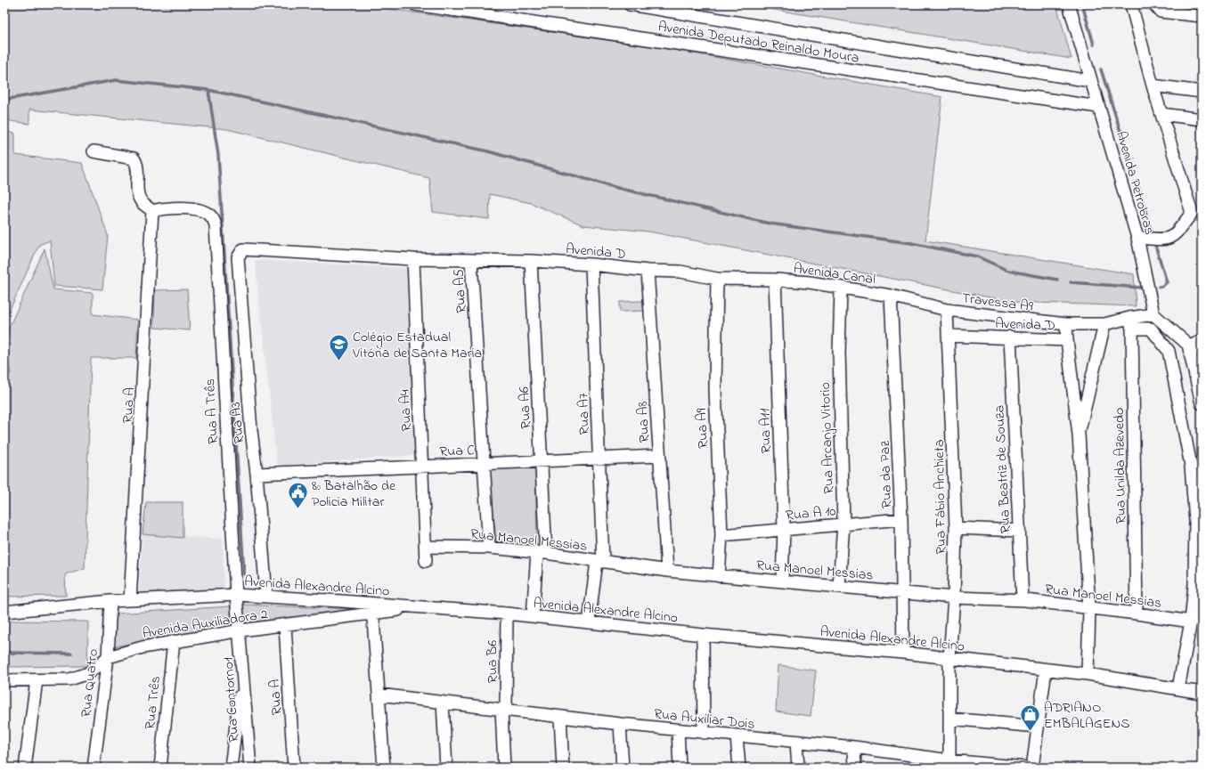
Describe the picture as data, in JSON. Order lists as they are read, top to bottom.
{
  "streets": {
    "street": [
      "Avenida Deputado Reinaldo Moura",
      "Avenida Petrobras",
      "Avenida D",
      "Avenida Canal",
      "Rua A5",
      "Travessa A9",
      "Rua A",
      "Rua A6",
      "Rua A4",
      "Rua A Três",
      "Rua A7",
      "Rua A8",
      "Rua A3",
      "Rua A9",
      "Rua A11",
      "Rua Arcanjo Vitorio",
      "Rua C",
      "Rua Unilda Azevedo",
      "Rua Beatriz de Souza",
      "Rua da Paz",
      "Rua Fábio Anchieta",
      "Rua A 10",
      "Rua Manoel Messias",
      "Avenida Alexandre Alcino",
      "Avenida Auxiliadora 2",
      "Rua B6",
      "Rua Quatro",
      "Rua Contorno1",
      "Rua Três",
      "Rua Auxiliar Dois"
    ]
  },
  "crossings": [
    ["Avenida Deputado Reinaldo Moura", "Avenida Petrobras"],
    ["Avenida Petrobras", "Avenida D"],
    ["Avenida D", "Avenida Canal"],
    ["Avenida D", "Rua A5"],
    ["Avenida D", "Travessa A9"],
    ["Avenida D", "Rua A6"],
    ["Avenida D", "Rua A7"],
    ["Avenida D", "Rua A8"],
    ["Avenida D", "Rua A9"],
    ["Avenida D", "Rua Unilda Azevedo"],
    ["Avenida D", "Rua Beatriz de Souza"],
    ["Avenida D", "Rua Fábio Anchieta"],
    ["Avenida Canal", "Travessa A9"],
    ["Avenida Canal", "Rua A9"],
    ["Avenida Canal", "Rua A11"],
    ["Avenida Canal", "Rua Arcanjo Vitorio"],
    ["Avenida Canal", "Rua da Paz"],
    ["Rua A5", "Rua A4"],
    ["Rua A5", "Rua A3"],
    ["Rua A5", "Rua C"],
    ["Rua A5", "Rua Manoel Messias"],
    ["Rua A", "Rua A Três"],
    ["Rua A", "Avenida Alexandre Alcino"],
    ["Rua A", "Avenida Auxiliadora 2"],
    ["Rua A6", "Rua C"],
    ["Rua A6", "Rua Manoel Messias"],
    ["Rua A6", "Avenida Alexandre Alcino"],
    ["Rua A4", "Rua C"],
    ["Rua A4", "Rua Manoel Messias"],
    ["Rua A Três", "Avenida Alexandre Alcino"],
    ["Rua A Três", "Avenida Auxiliadora 2"],
    ["Rua A Três", "Rua Contorno1"],
    ["Rua A7", "Rua C"],
    ["Rua A7", "Rua Manoel Messias"],
    ["Rua A7", "Avenida Alexandre Alcino"],
    ["Rua A8", "Rua C"],
    ["Rua A8", "Rua Manoel Messias"],
    ["Rua A3", "Rua C"],
    ["Rua A3", "Avenida Alexandre Alcino"],
    ["Rua A9", "Rua A 10"],
    ["Rua A9", "Rua Manoel Messias"],
    ["Rua A11", "Rua A 10"],
    ["Rua A11", "Rua Manoel Messias"],
    ["Rua Arcanjo Vitorio", "Rua A 10"],
    ["Rua Arcanjo Vitorio", "Rua Manoel Messias"],
    ["Rua Unilda Azevedo", "Rua Manoel Messias"],
    ["Rua Beatriz de Souza", "Rua Manoel Messias"],
    ["Rua da Paz", "Rua A 10"],
    ["Rua da Paz", "Rua Manoel Messias"],
    ["Rua da Paz", "Avenida Alexandre Alcino"],
    ["Rua Fábio Anchieta", "Rua Manoel Messias"],
    ["Rua Fábio Anchieta", "Avenida Alexandre Alcino"],
    ["Rua Fábio Anchieta", "Rua Auxiliar Dois"],
    ["Avenida Alexandre Alcino", "Avenida Auxiliadora 2"],
    ["Avenida Alexandre Alcino", "Rua B6"],
    ["Avenida Alexandre Alcino", "Rua Quatro"],
    ["Avenida Auxiliadora 2", "Rua Quatro"],
    ["Avenida Auxiliadora 2", "Rua Contorno1"],
    ["Avenida Auxiliadora 2", "Rua Três"],
    ["Rua B6", "Rua Auxiliar Dois"]
  ],
  "places": {
    "school or university": ["Colégio Estadual Vitória de Santa Maria"],
    "public building": ["8º Batalhão de Policia Militar"],
    "shop": ["ADRIANO EMBALAGENS"]
  }
}
